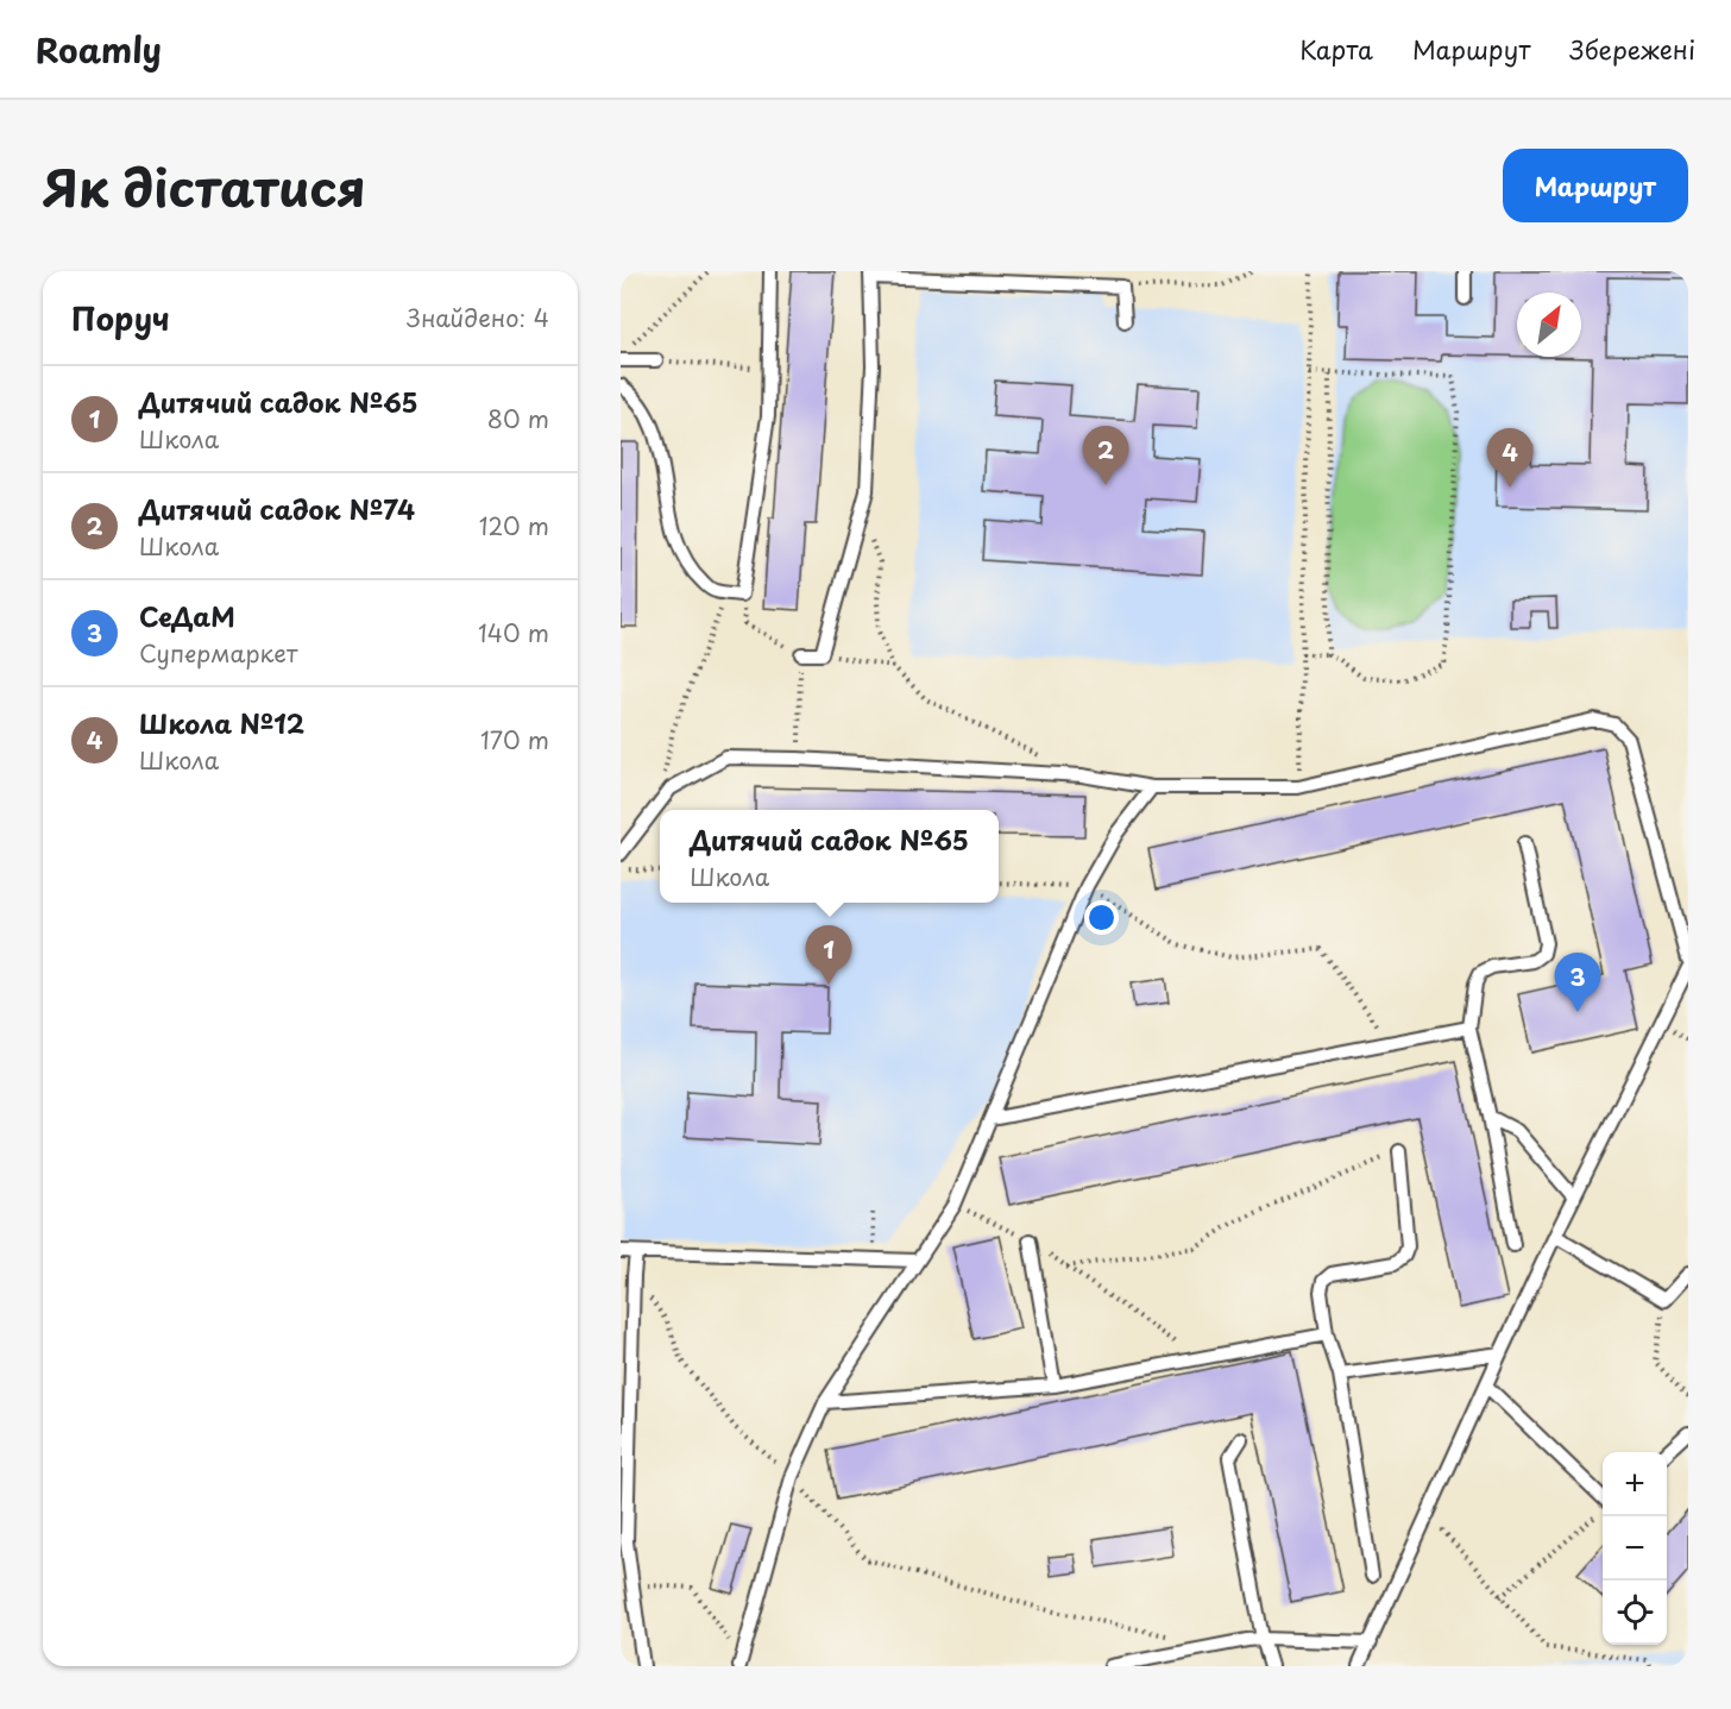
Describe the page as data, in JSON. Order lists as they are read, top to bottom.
{
  "north": "top right",
  "page": {
    "header": "Roamly",
    "nav": ["Карта", "Маршрут", "Збережені"],
    "title": "Як дістатися",
    "buttons": "Маршрут",
    "heading": ["Поруч", "Знайдено: 4"],
    "list": [
      {
        "mark": "1",
        "name": "Дитячий садок №65",
        "note": "Школа",
        "value": "80 m"
      },
      {
        "mark": "2",
        "name": "Дитячий садок №74",
        "note": "Школа",
        "value": "120 m"
      },
      {
        "mark": "3",
        "name": "СеДаМ",
        "note": "Супермаркет",
        "value": "140 m"
      },
      {
        "mark": "4",
        "name": "Школа №12",
        "note": "Школа",
        "value": "170 m"
      }
    ],
    "pins": [
      "2",
      "4",
      "1",
      "3"
    ],
    "popup": ["Дитячий садок №65", "Школа"],
    "map_buttons": ["+", "−"]
  }
}
